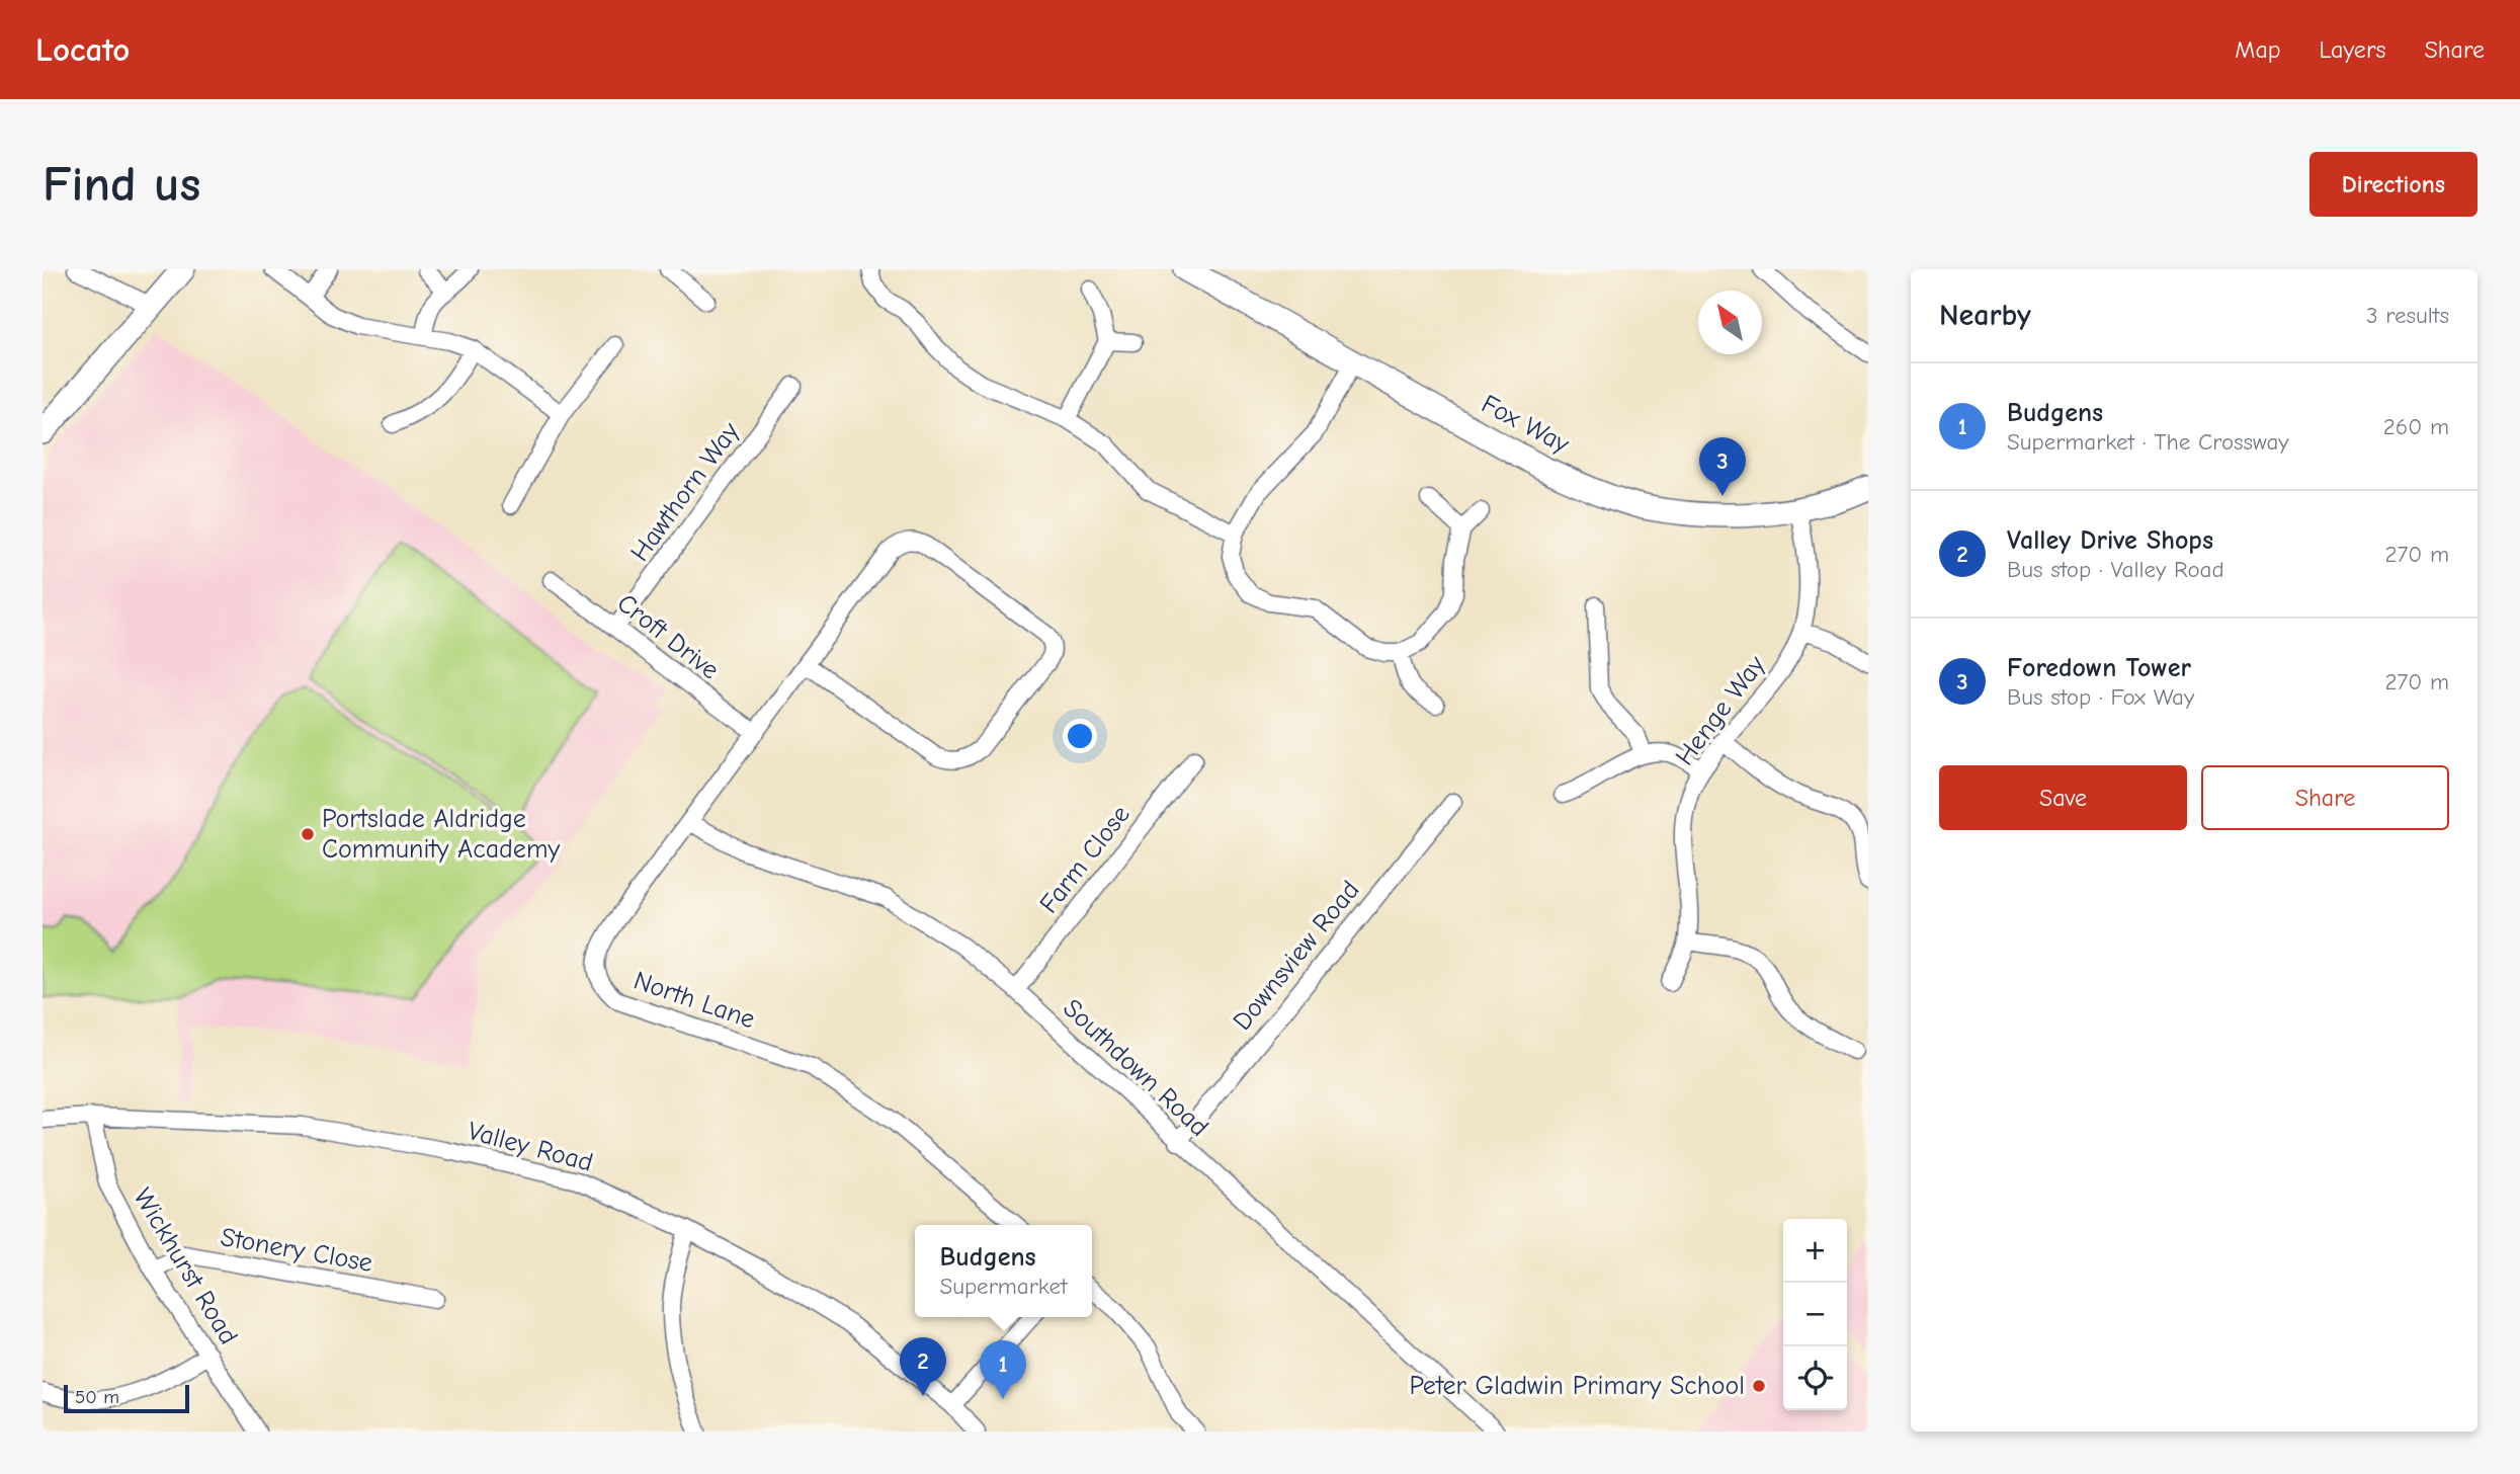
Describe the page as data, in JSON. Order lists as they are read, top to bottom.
{
  "streets": {
    "street": [
      "Fox Way",
      "Hawthorn Way",
      "Croft Drive",
      "Henge Way",
      "Farm Close",
      "Downsview Road",
      "North Lane",
      "Southdown Road",
      "Valley Road",
      "Stonery Close",
      "Wickhurst Road"
    ]
  },
  "crossings": [
    ["Fox Way", "Henge Way"],
    ["Hawthorn Way", "Croft Drive"],
    ["Croft Drive", "North Lane"],
    ["Farm Close", "Southdown Road"],
    ["Downsview Road", "Southdown Road"],
    ["North Lane", "Southdown Road"],
    ["Valley Road", "Wickhurst Road"],
    ["Stonery Close", "Wickhurst Road"]
  ],
  "places": ["Portslade Aldridge Community Academy", "Peter Gladwin Primary School"],
  "scale_bar": "50 m",
  "north": "top left",
  "page": {
    "header": "Locato",
    "nav": ["Map", "Layers", "Share"],
    "buttons": [
      "Directions",
      ["Save", "Share"]
    ],
    "title": "Find us",
    "heading": ["Nearby", "3 results"],
    "list": [
      {
        "mark": "1",
        "name": "Budgens",
        "note": "Supermarket · The Crossway",
        "value": "260 m"
      },
      {
        "mark": "2",
        "name": "Valley Drive Shops",
        "note": "Bus stop · Valley Road",
        "value": "270 m"
      },
      {
        "mark": "3",
        "name": "Foredown Tower",
        "note": "Bus stop · Fox Way",
        "value": "270 m"
      }
    ],
    "pins": ["3", "2", "1"],
    "map_buttons": ["+", "−"],
    "popup": ["Budgens", "Supermarket"],
    "scale": "50 m"
  }
}
